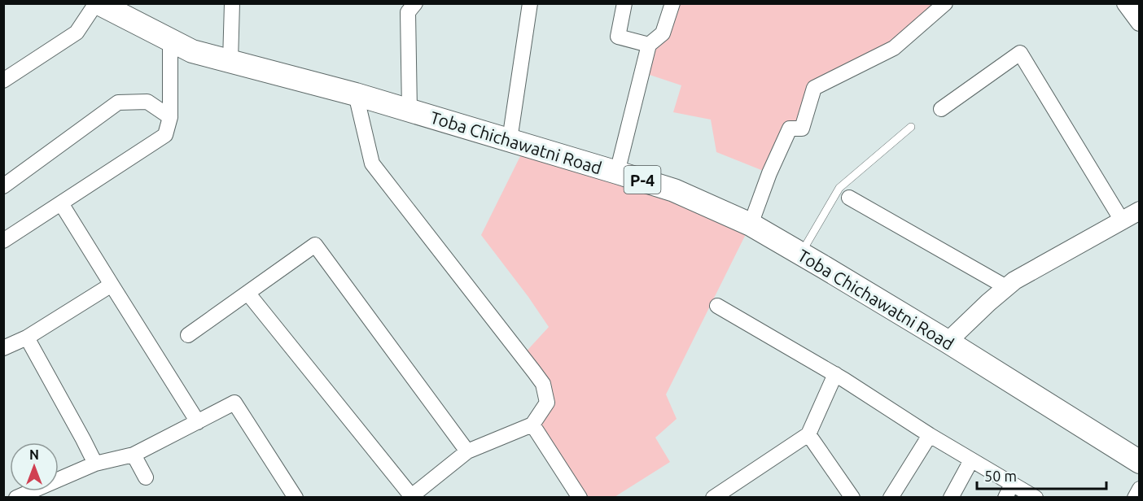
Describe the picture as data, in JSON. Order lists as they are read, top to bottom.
{
  "streets": {
    "main road": ["Toba Chichawatni Road", "P-4"]
  },
  "scale_bar": "50 m",
  "north": "top"
}
